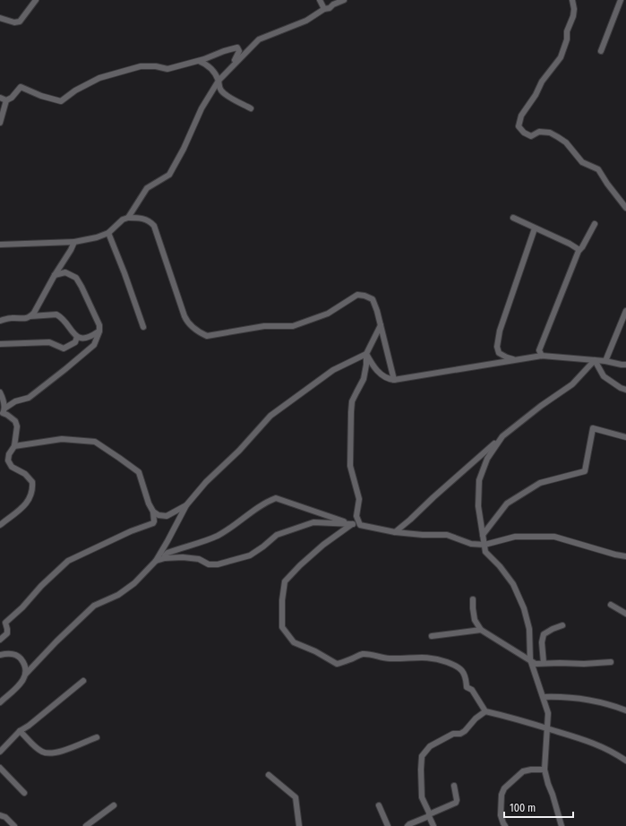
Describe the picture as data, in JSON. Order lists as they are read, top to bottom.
{
  "scale_bar": "100 m"
}
